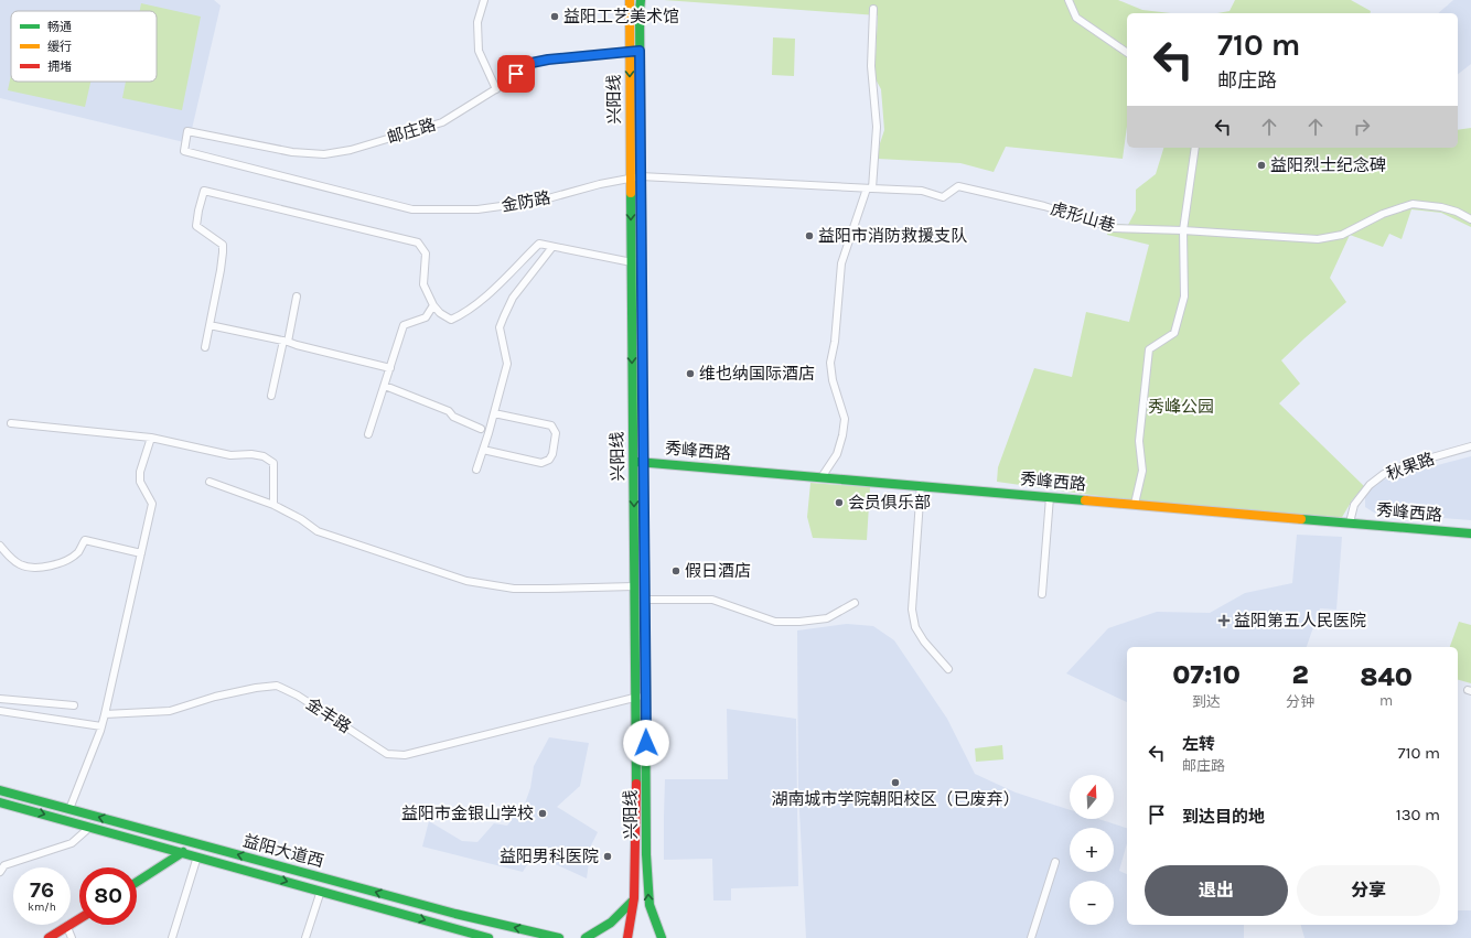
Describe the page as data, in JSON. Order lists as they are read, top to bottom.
{
  "streets": {
    "main road": ["兴阳线", "秀峰西路", "益阳大道西"],
    "street": [
      "邮庄路",
      "金防路",
      "虎形山巷",
      "秋果路",
      "金丰路"
    ]
  },
  "crossings": [
    ["兴阳线", "邮庄路"],
    ["兴阳线", "金防路"],
    ["兴阳线", "秀峰西路"],
    ["兴阳线", "金丰路"],
    ["邮庄路", "金防路"],
    ["金防路", "虎形山巷"],
    ["秀峰西路", "秋果路"]
  ],
  "parks": ["秀峰公园"],
  "places": {
    "other": [
      "益阳工艺美术馆",
      "益阳烈士纪念碑",
      "益阳市消防救援支队",
      "维也纳国际酒店",
      "会员俱乐部",
      "假日酒店",
      "湖南城市学院朝阳校区（已废弃）",
      "益阳市金银山学校",
      "益阳男科医院"
    ],
    "health": ["益阳第五人民医院"]
  },
  "legend": ["畅通", "缓行", "拥堵"],
  "north": "top",
  "page": {
    "turn": ["710 m", "邮庄路"],
    "eta": [
      "07:10",
      "到达",
      "2",
      "分钟",
      "840",
      "m"
    ],
    "list": [
      {
        "name": "左转",
        "note": "邮庄路",
        "value": "710 m"
      },
      {
        "name": "到达目的地",
        "value": "130 m"
      }
    ],
    "map_buttons": ["+", "−"],
    "buttons": ["退出", "分享"],
    "speed": "76 km/h",
    "limit": "80"
  }
}
